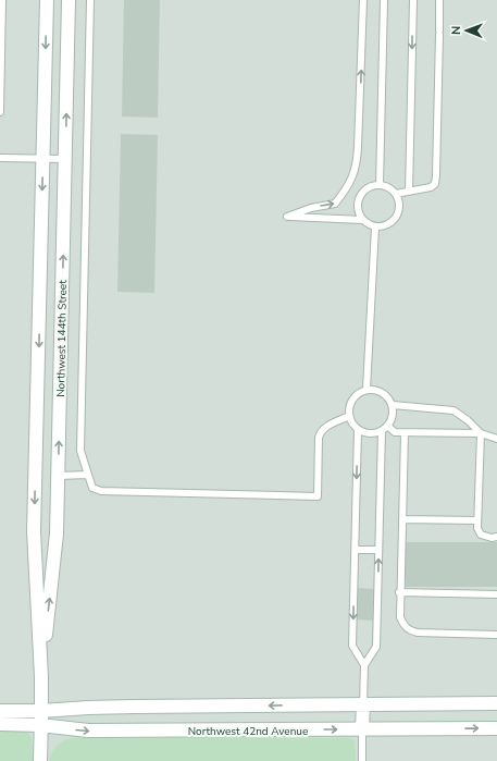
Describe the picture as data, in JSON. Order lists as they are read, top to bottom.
{
  "streets": {
    "street": ["Northwest 144th Street", "Northwest 42nd Avenue"]
  },
  "crossings": [
    ["Northwest 144th Street", "Northwest 42nd Avenue"]
  ],
  "north": "left"
}
